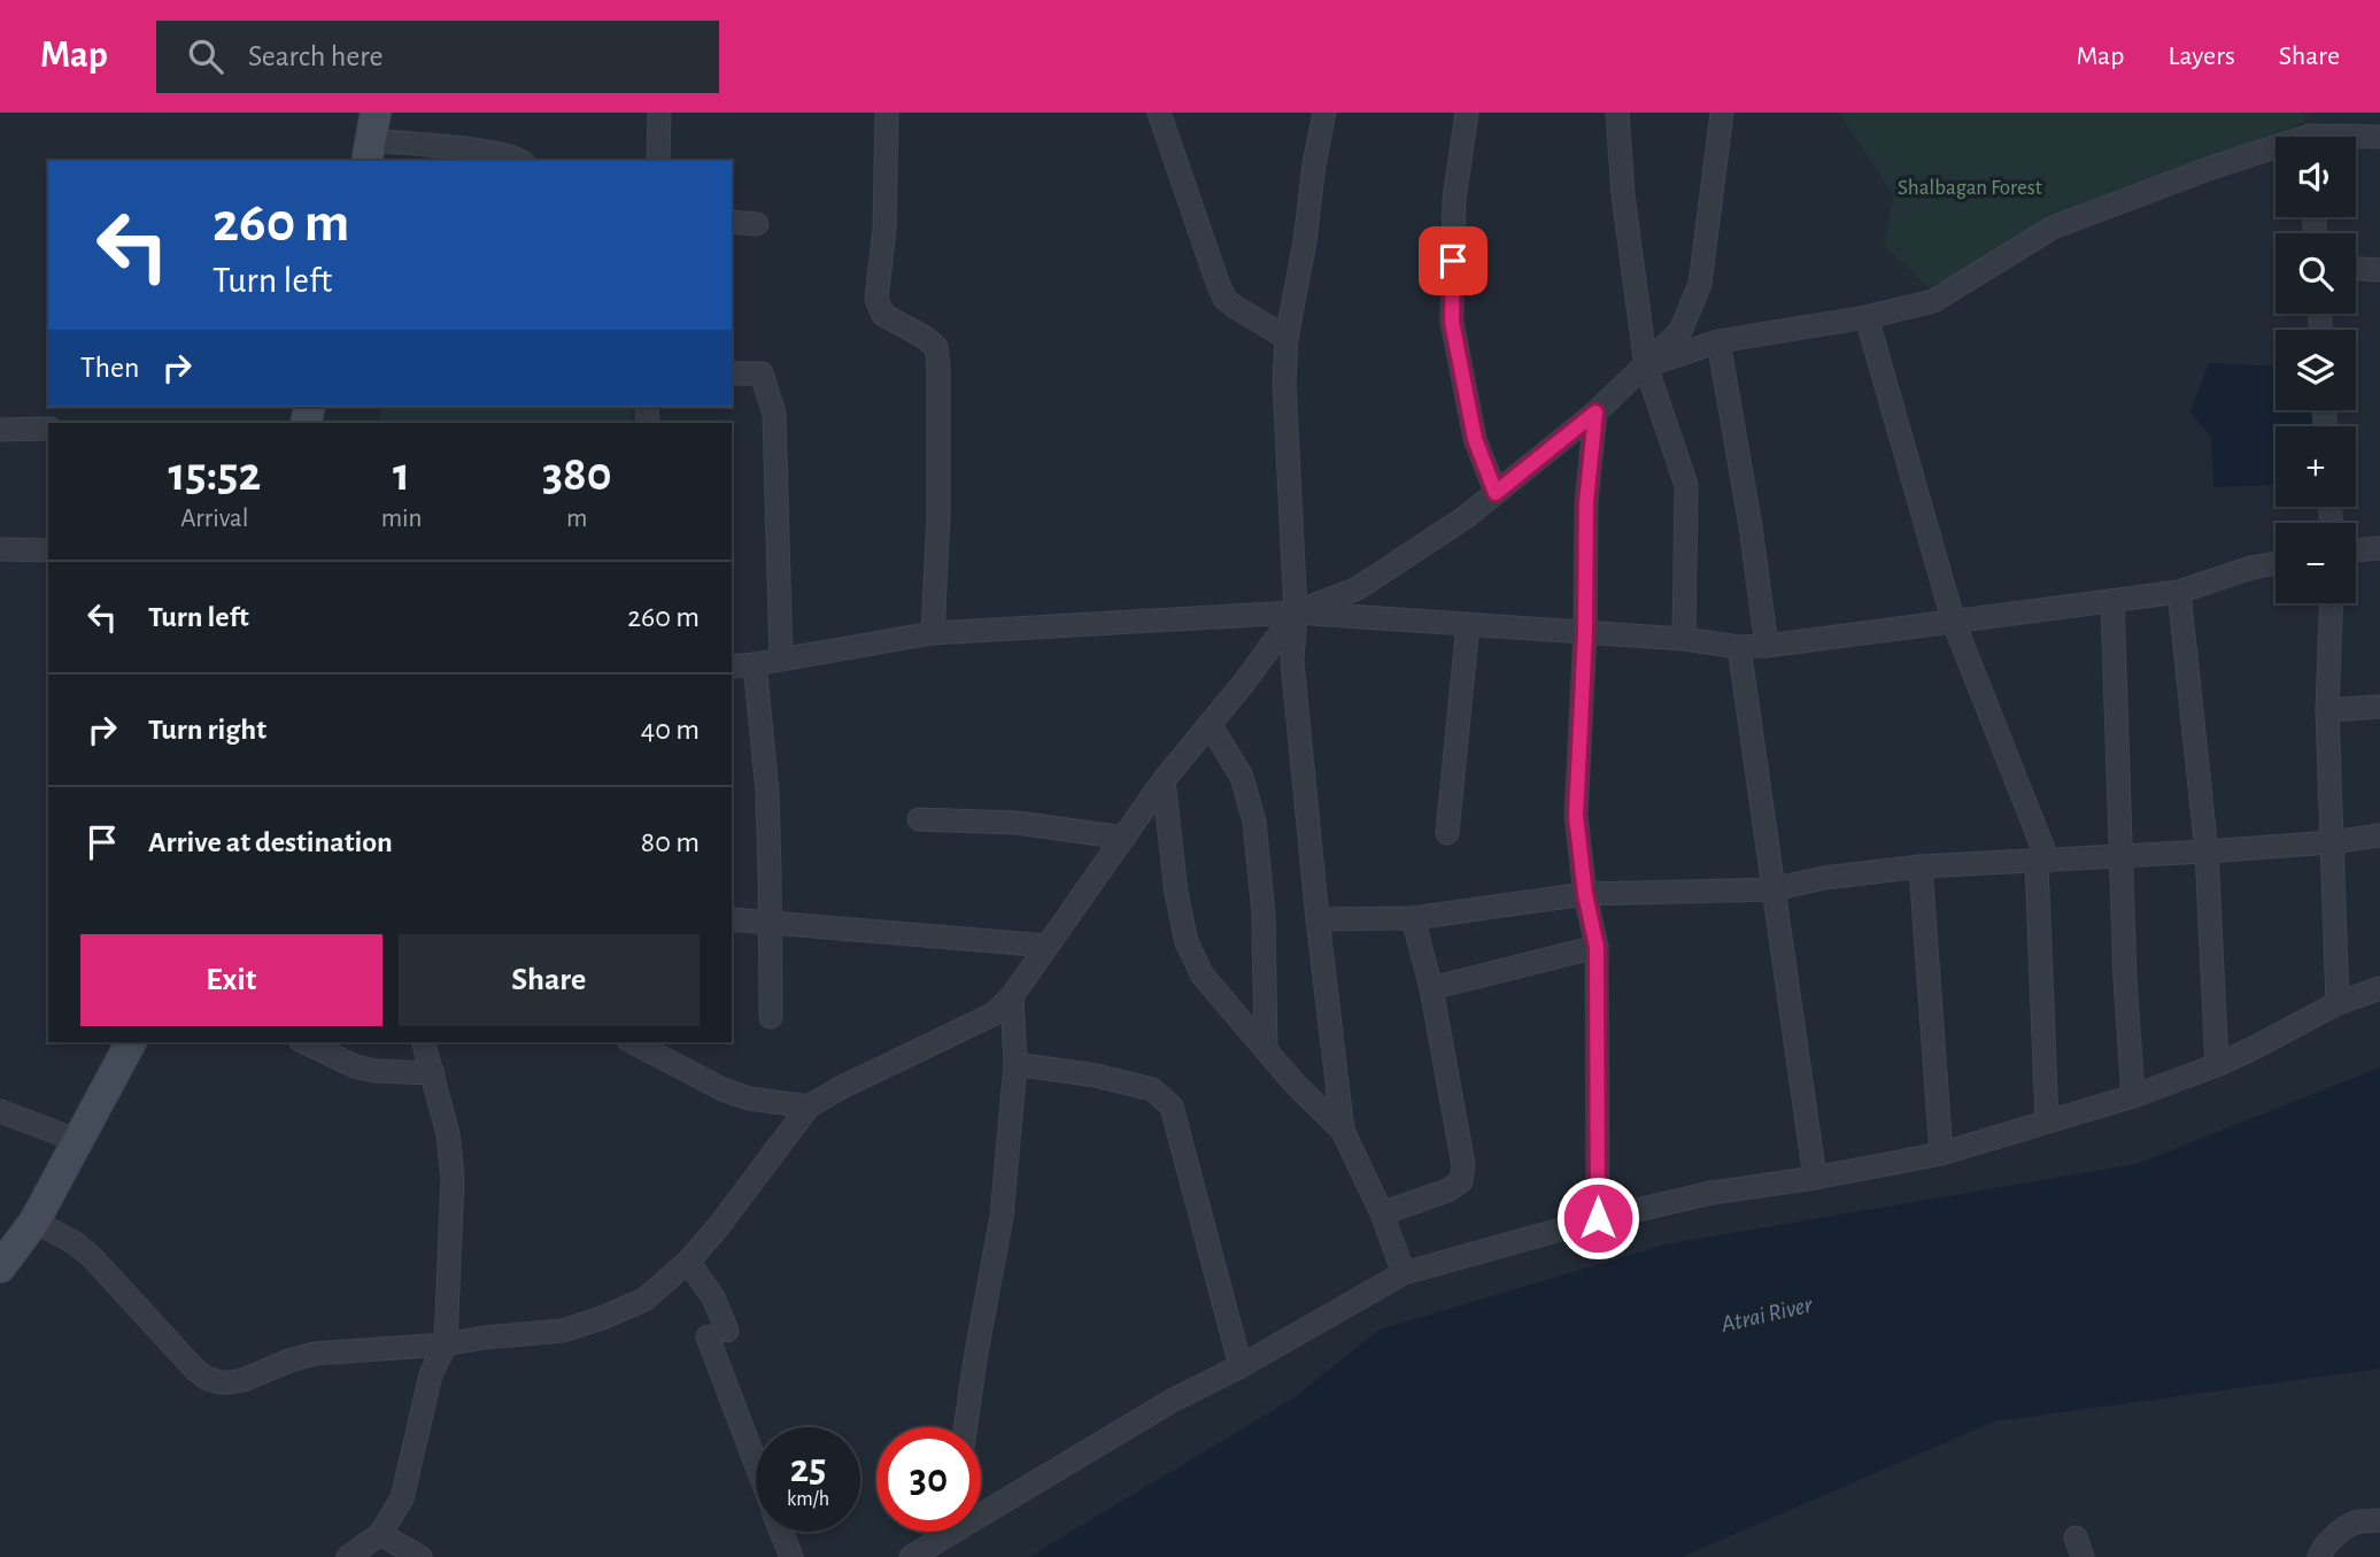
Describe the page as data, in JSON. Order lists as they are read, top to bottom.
{
  "water": ["Atrai River"],
  "parks": ["Shalbagan Forest"],
  "page": {
    "header": "Map",
    "search": "Search here",
    "nav": ["Map", "Layers", "Share"],
    "map_buttons": ["+", "−"],
    "turn": ["260 m", "Turn left"],
    "then": "Then",
    "eta": [
      "15:52",
      "Arrival",
      "1",
      "min",
      "380",
      "m"
    ],
    "list": [
      {
        "name": "Turn left",
        "value": "260 m"
      },
      {
        "name": "Turn right",
        "value": "40 m"
      },
      {
        "name": "Arrive at destination",
        "value": "80 m"
      }
    ],
    "buttons": ["Exit", "Share"],
    "speed": "25 km/h",
    "limit": "30"
  }
}
